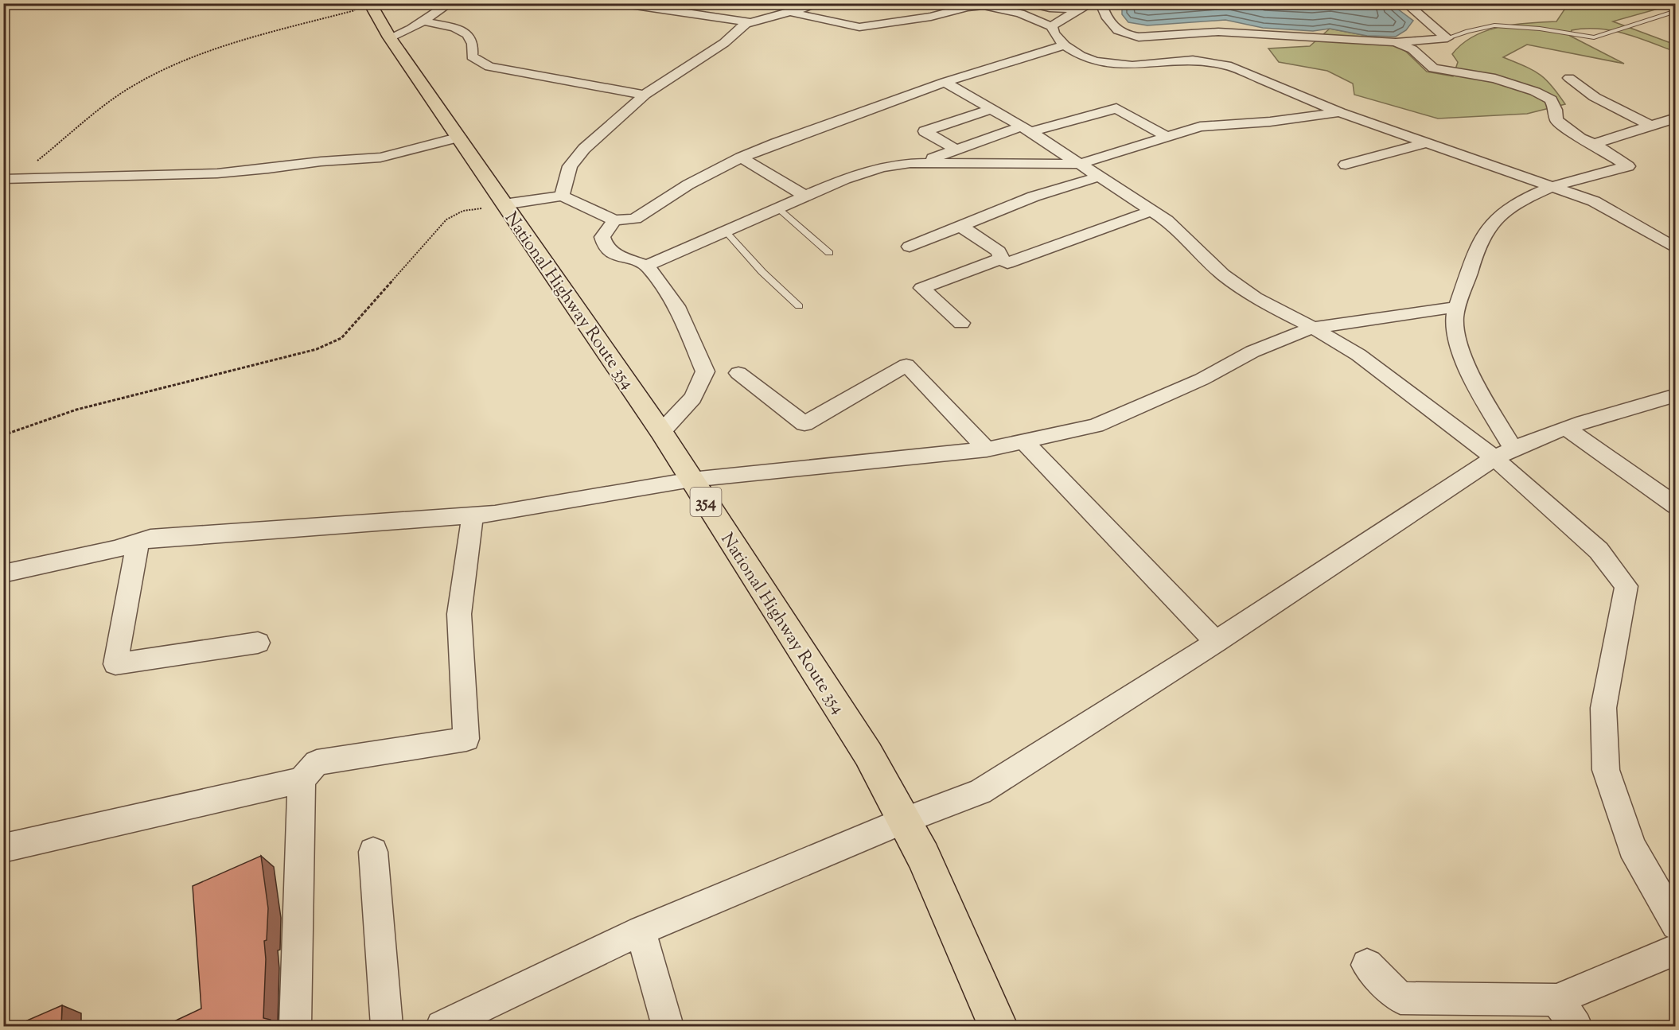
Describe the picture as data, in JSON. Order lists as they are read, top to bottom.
{
  "streets": {
    "highway": ["National Highway Route 354", "354"]
  }
}
